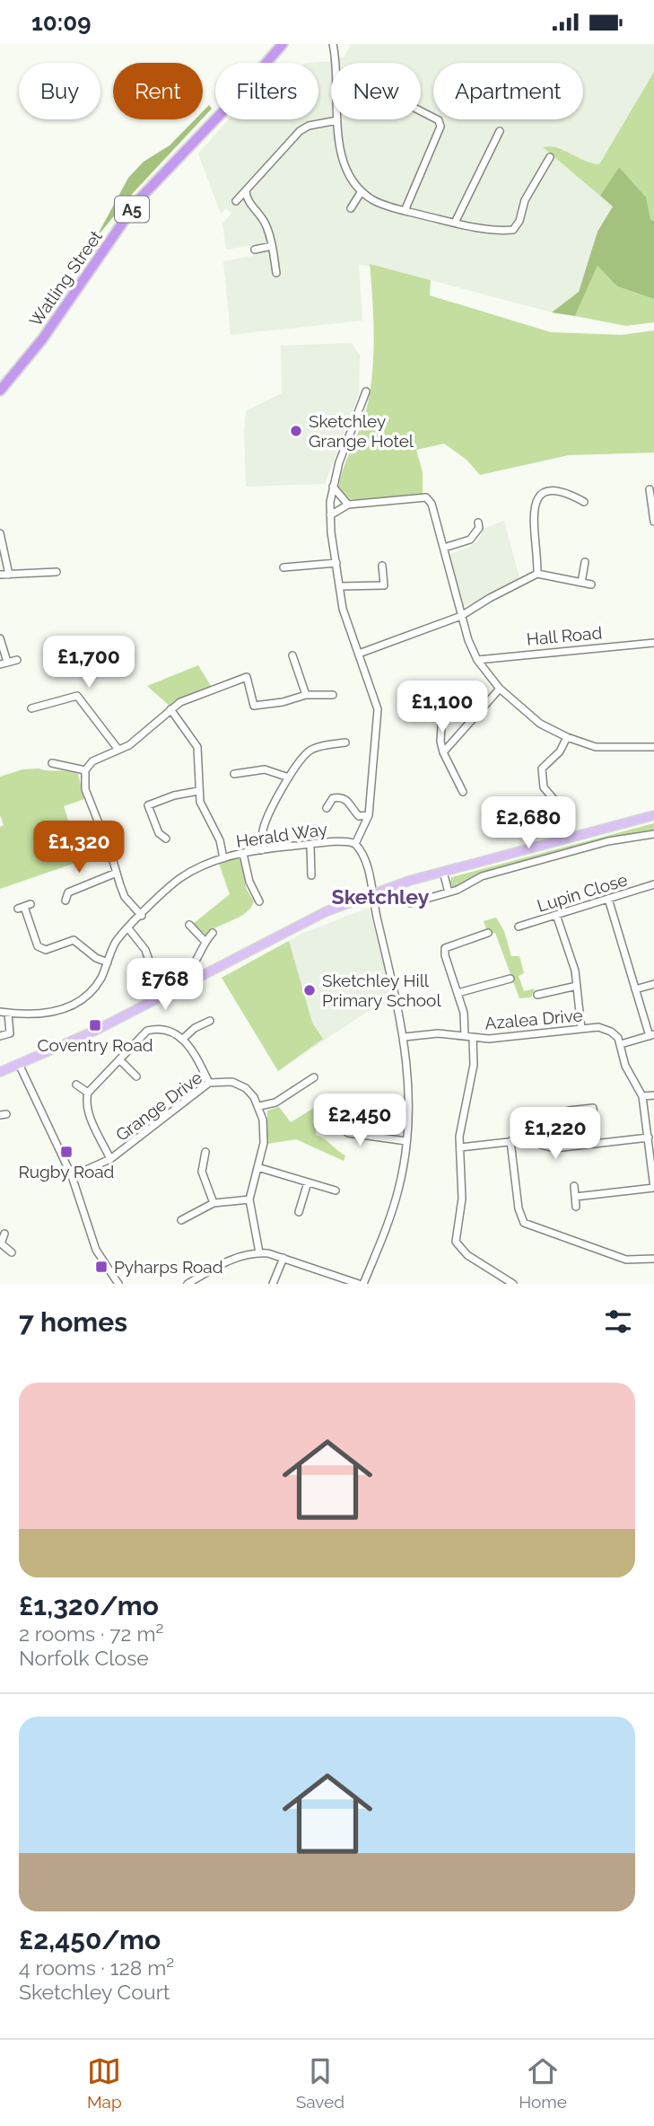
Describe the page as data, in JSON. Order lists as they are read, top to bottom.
{
  "streets": {
    "highway": ["A5", "Watling Street"],
    "street": [
      "Hall Road",
      "Herald Way",
      "Lupin Close",
      "Azalea Drive",
      "Grange Drive"
    ]
  },
  "districts": ["Sketchley"],
  "places": {
    "other": ["Sketchley Grange Hotel", "Sketchley Hill Primary School"],
    "transit": ["Coventry Road", "Rugby Road", "Pyharps Road"]
  },
  "page": {
    "status": "10:09",
    "chip": [
      "Buy",
      "Rent",
      "Filters",
      "New",
      "Apartment"
    ],
    "price": [
      "£1,700",
      "£1,100",
      "£2,680",
      "£1,320",
      "£768",
      "£2,450",
      "£1,220"
    ],
    "heading": "7 homes",
    "list": [
      {
        "name": "£1,320/mo",
        "note": "2 rooms · 72 m² · Norfolk Close"
      },
      {
        "name": "£2,450/mo",
        "note": "4 rooms · 128 m² · Sketchley Court"
      }
    ],
    "tabs": ["Map", "Saved", "Home"]
  }
}
